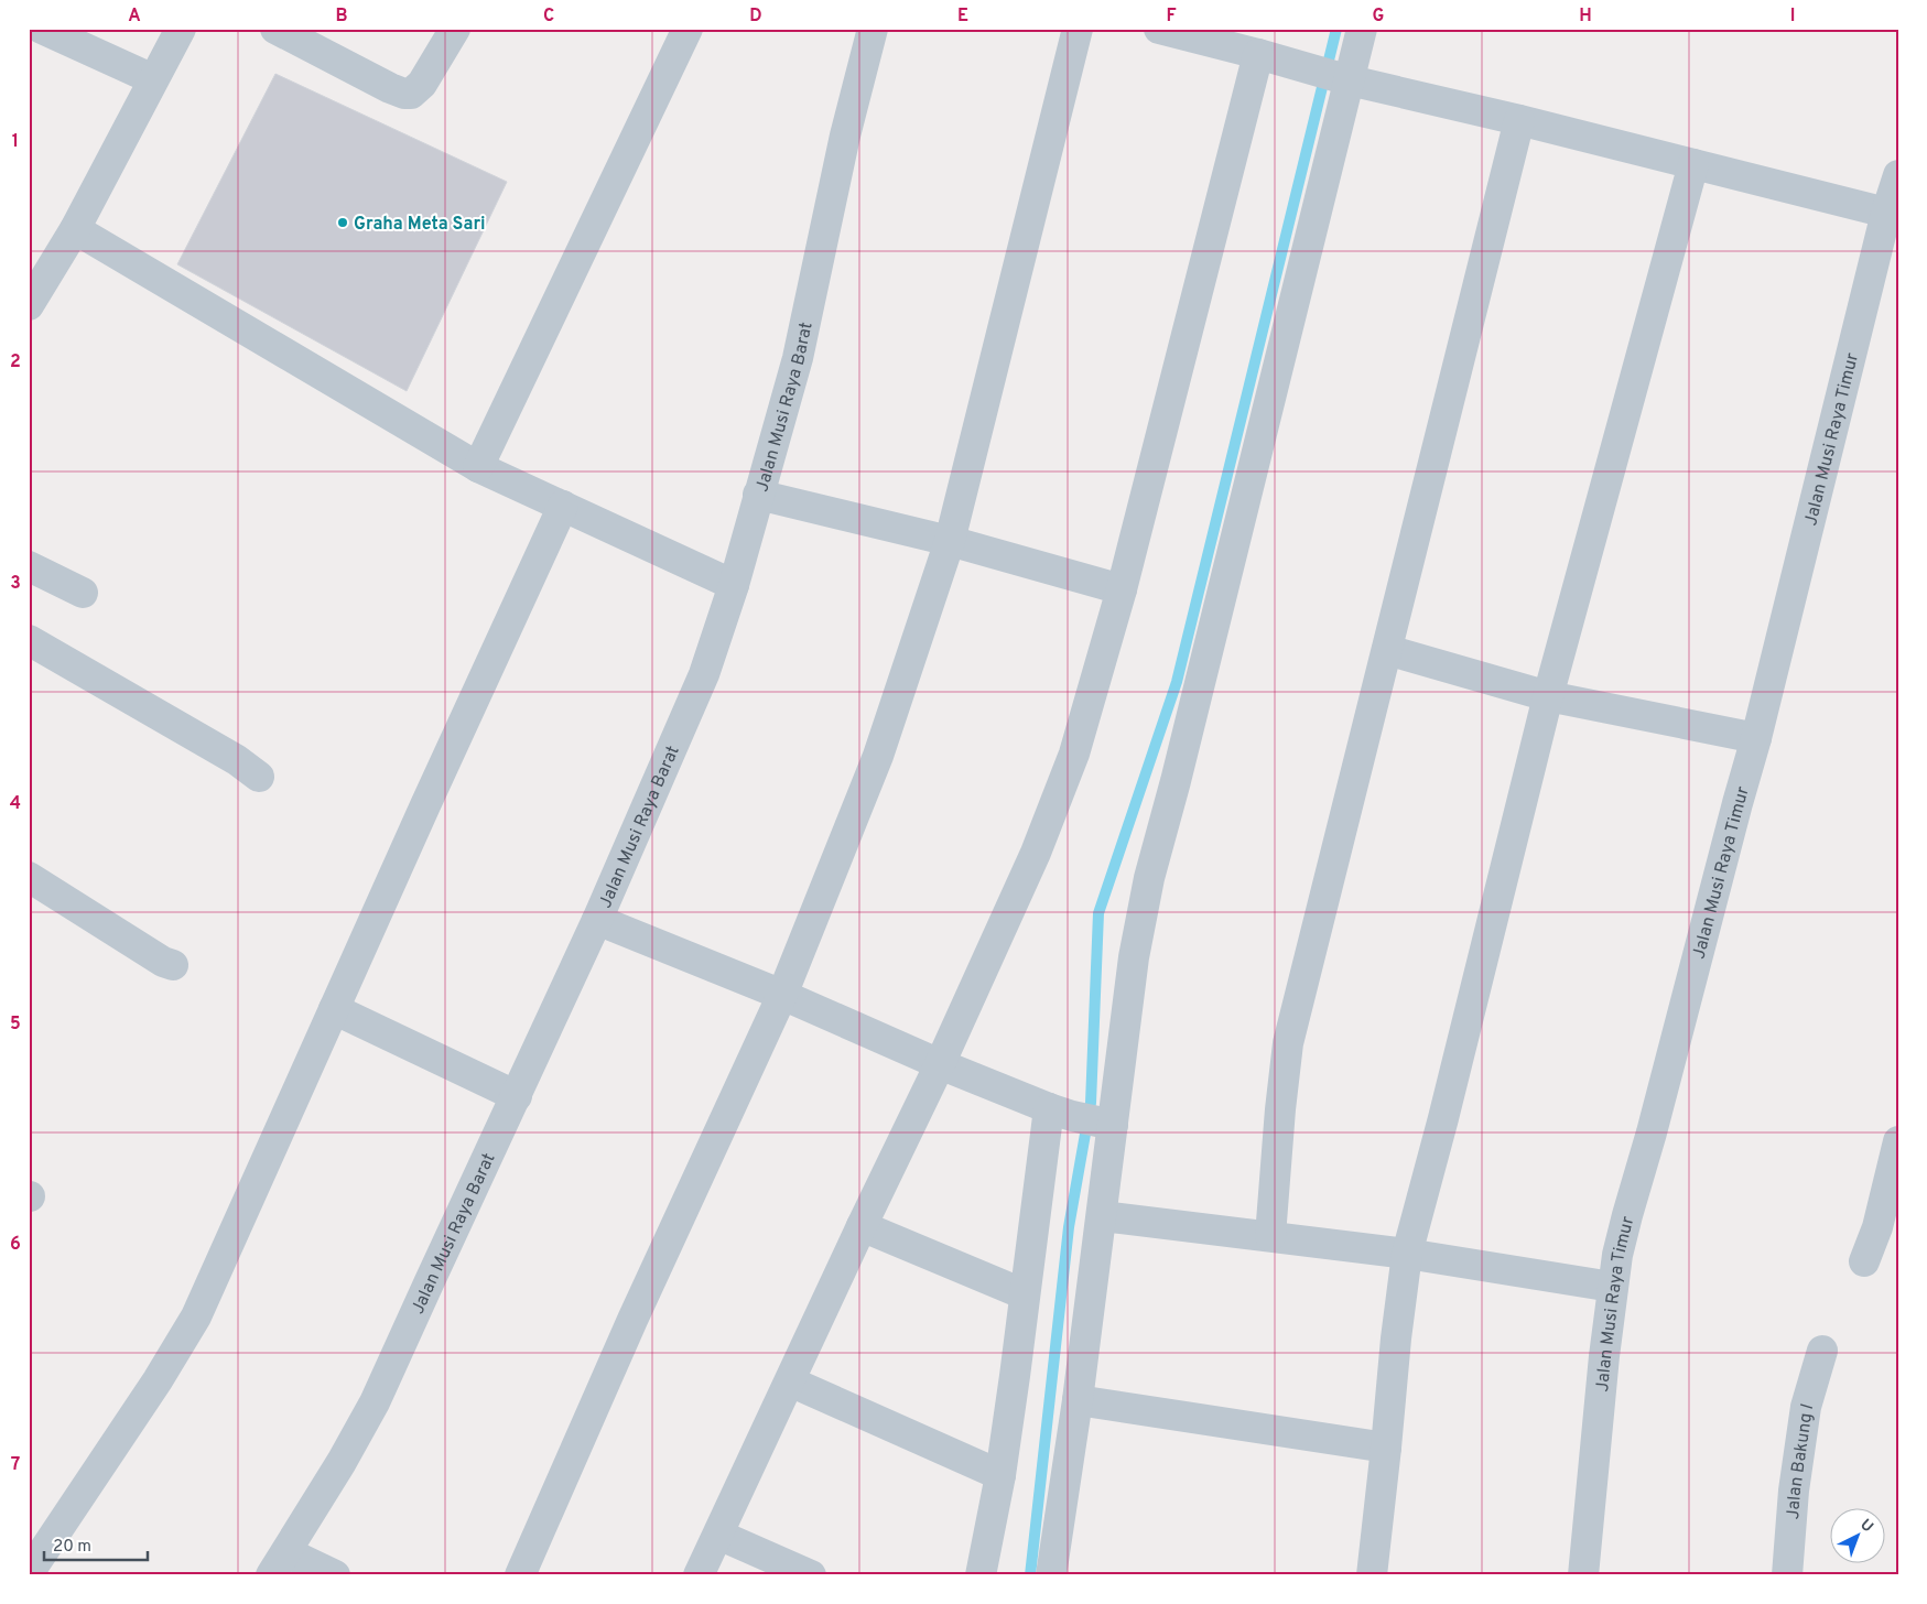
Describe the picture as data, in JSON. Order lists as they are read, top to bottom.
{
  "streets": {
    "street": ["Jalan Musi Raya Barat", "Jalan Musi Raya Timur", "Jalan Bakung I"]
  },
  "places": ["Graha Meta Sari"],
  "scale_bar": "20 m",
  "north": "top right",
  "grid": {
    "columns": [
      "A",
      "B",
      "C",
      "D",
      "E",
      "F",
      "G",
      "H",
      "I"
    ],
    "rows": [
      "1",
      "2",
      "3",
      "4",
      "5",
      "6",
      "7"
    ]
  }
}
